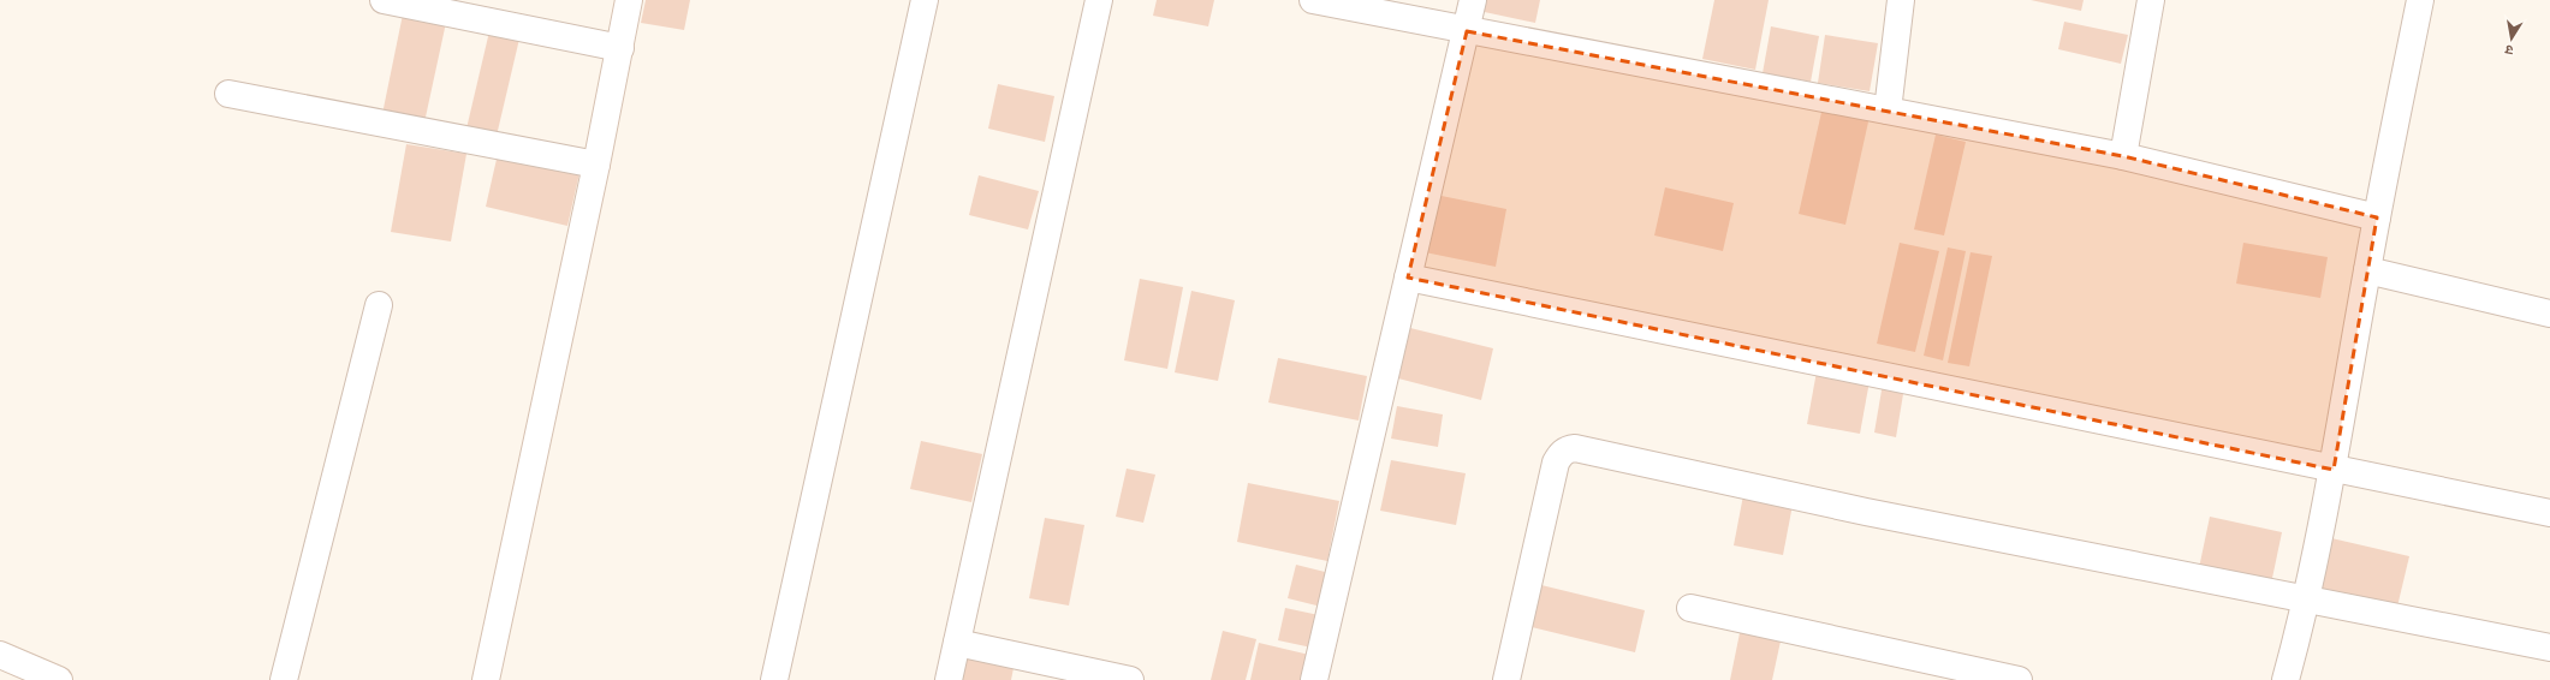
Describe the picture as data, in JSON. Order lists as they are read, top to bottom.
{
  "north": "bottom"
}
